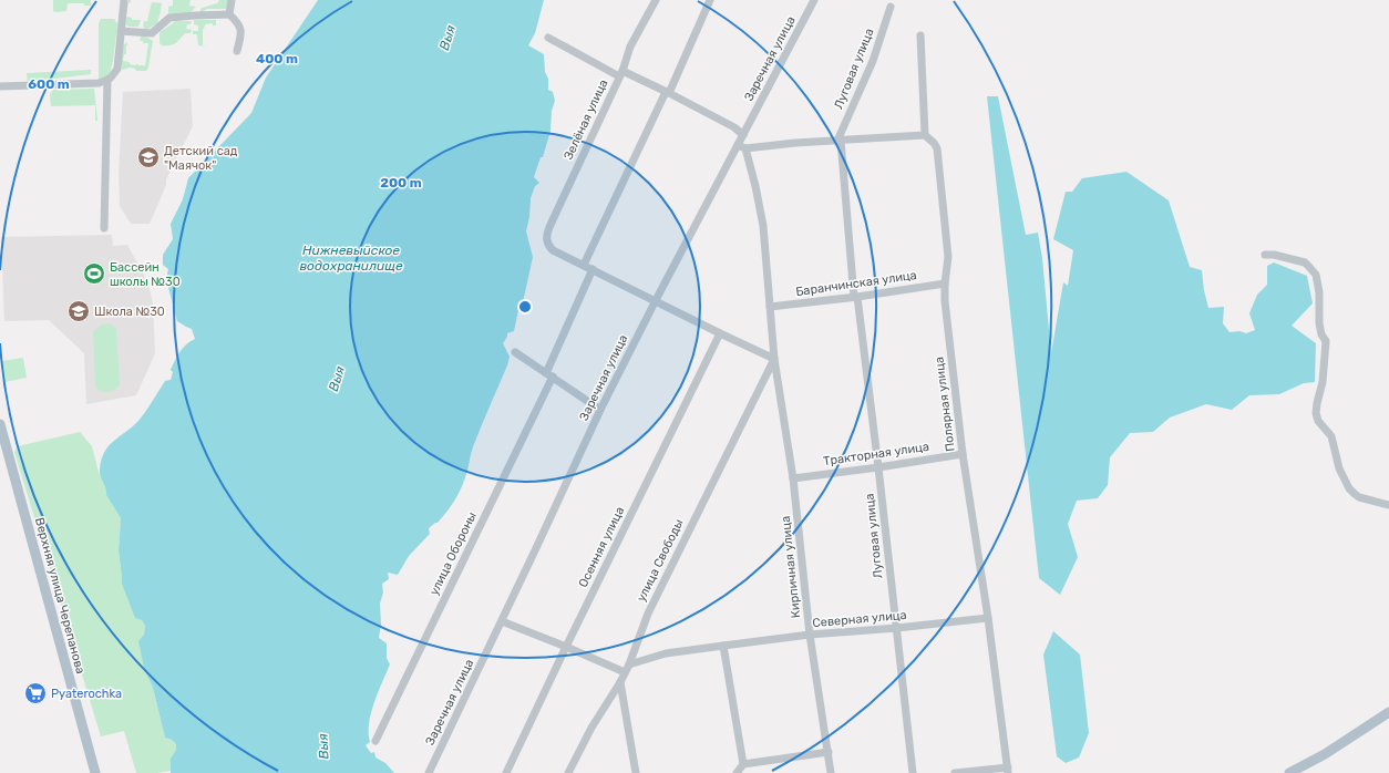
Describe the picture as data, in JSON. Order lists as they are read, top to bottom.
{
  "streets": {
    "main road": ["Верхняя улица Черепанова"],
    "street": [
      "Заречная улица",
      "Луговая улица",
      "Зелёная улица",
      "Баранчинская улица",
      "Полярная улица",
      "Тракторная улица",
      "Осенняя улица",
      "улица Обороны",
      "улица Свободы",
      "Кирпичная улица",
      "Северная улица"
    ]
  },
  "crossings": [
    ["Заречная улица", "Кирпичная улица"],
    ["Луговая улица", "Баранчинская улица"],
    ["Луговая улица", "Тракторная улица"],
    ["Луговая улица", "Северная улица"],
    ["Баранчинская улица", "Полярная улица"],
    ["Баранчинская улица", "Кирпичная улица"],
    ["Полярная улица", "Тракторная улица"],
    ["Полярная улица", "Северная улица"],
    ["Тракторная улица", "Кирпичная улица"],
    ["улица Свободы", "Кирпичная улица"],
    ["улица Свободы", "Северная улица"],
    ["Кирпичная улица", "Северная улица"]
  ],
  "water": ["Выя", "Нижневыйское водохранилище"],
  "places": {
    "school or university": ["Детский сад \"Маячок\"", "Школа №30"],
    "sports": ["Бассейн школы №30"],
    "supermarket": ["Pyaterochka"]
  },
  "rings": ["400 m", "600 m", "200 m"]
}
